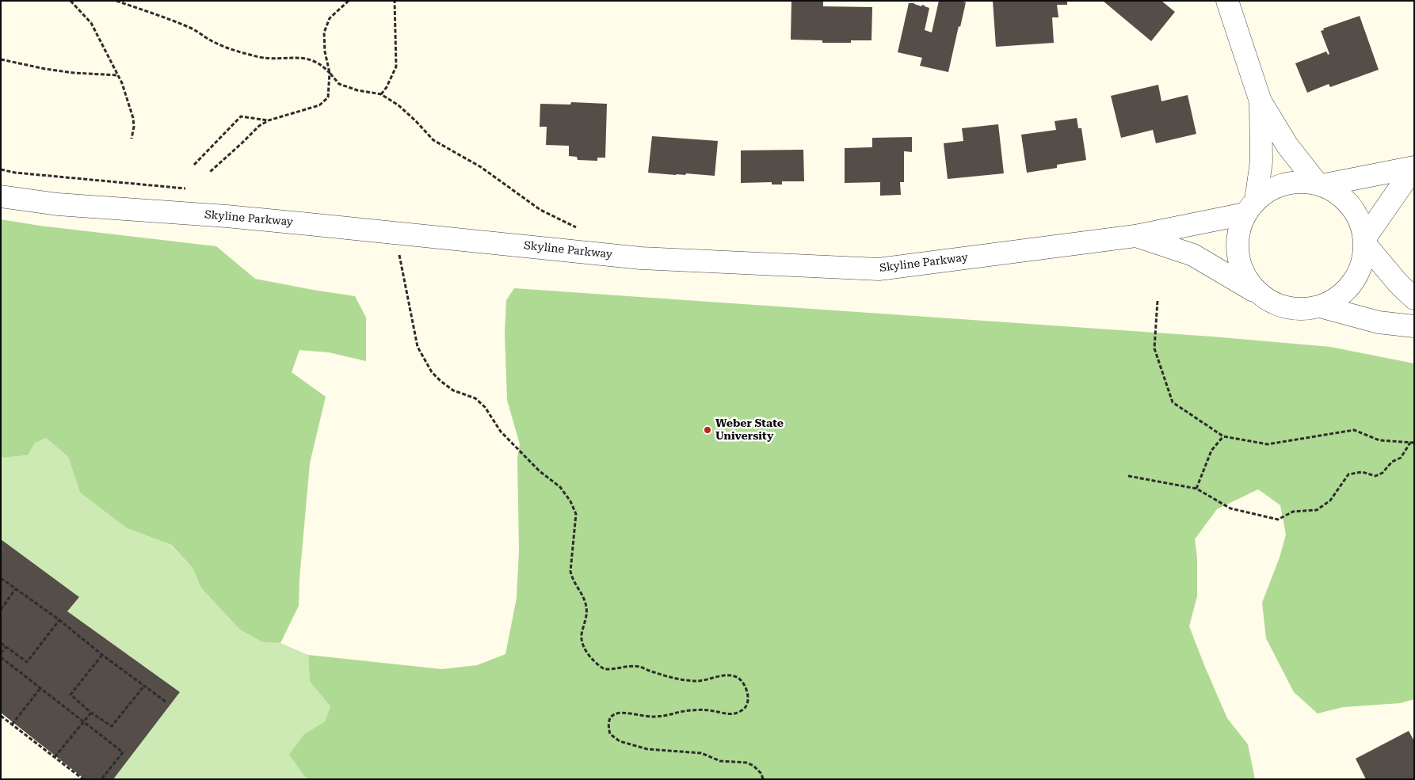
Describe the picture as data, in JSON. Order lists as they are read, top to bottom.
{
  "streets": {
    "street": ["Skyline Parkway"]
  },
  "places": ["Weber State University"]
}
